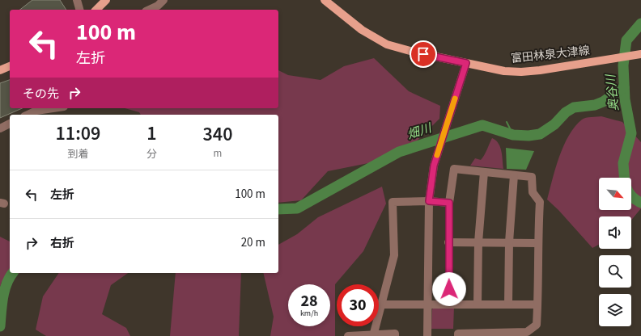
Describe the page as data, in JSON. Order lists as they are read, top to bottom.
{
  "streets": {
    "main road": ["富田林泉大津線"]
  },
  "water": ["奥谷川", "畑川"],
  "north": "bottom right",
  "page": {
    "turn": ["100 m", "左折"],
    "then": "その先",
    "eta": [
      "11:09",
      "到着",
      "1",
      "分",
      "340",
      "m"
    ],
    "list": [
      {
        "name": "左折",
        "value": "100 m"
      },
      {
        "name": "右折",
        "value": "20 m"
      }
    ],
    "speed": "28 km/h",
    "limit": "30"
  }
}
